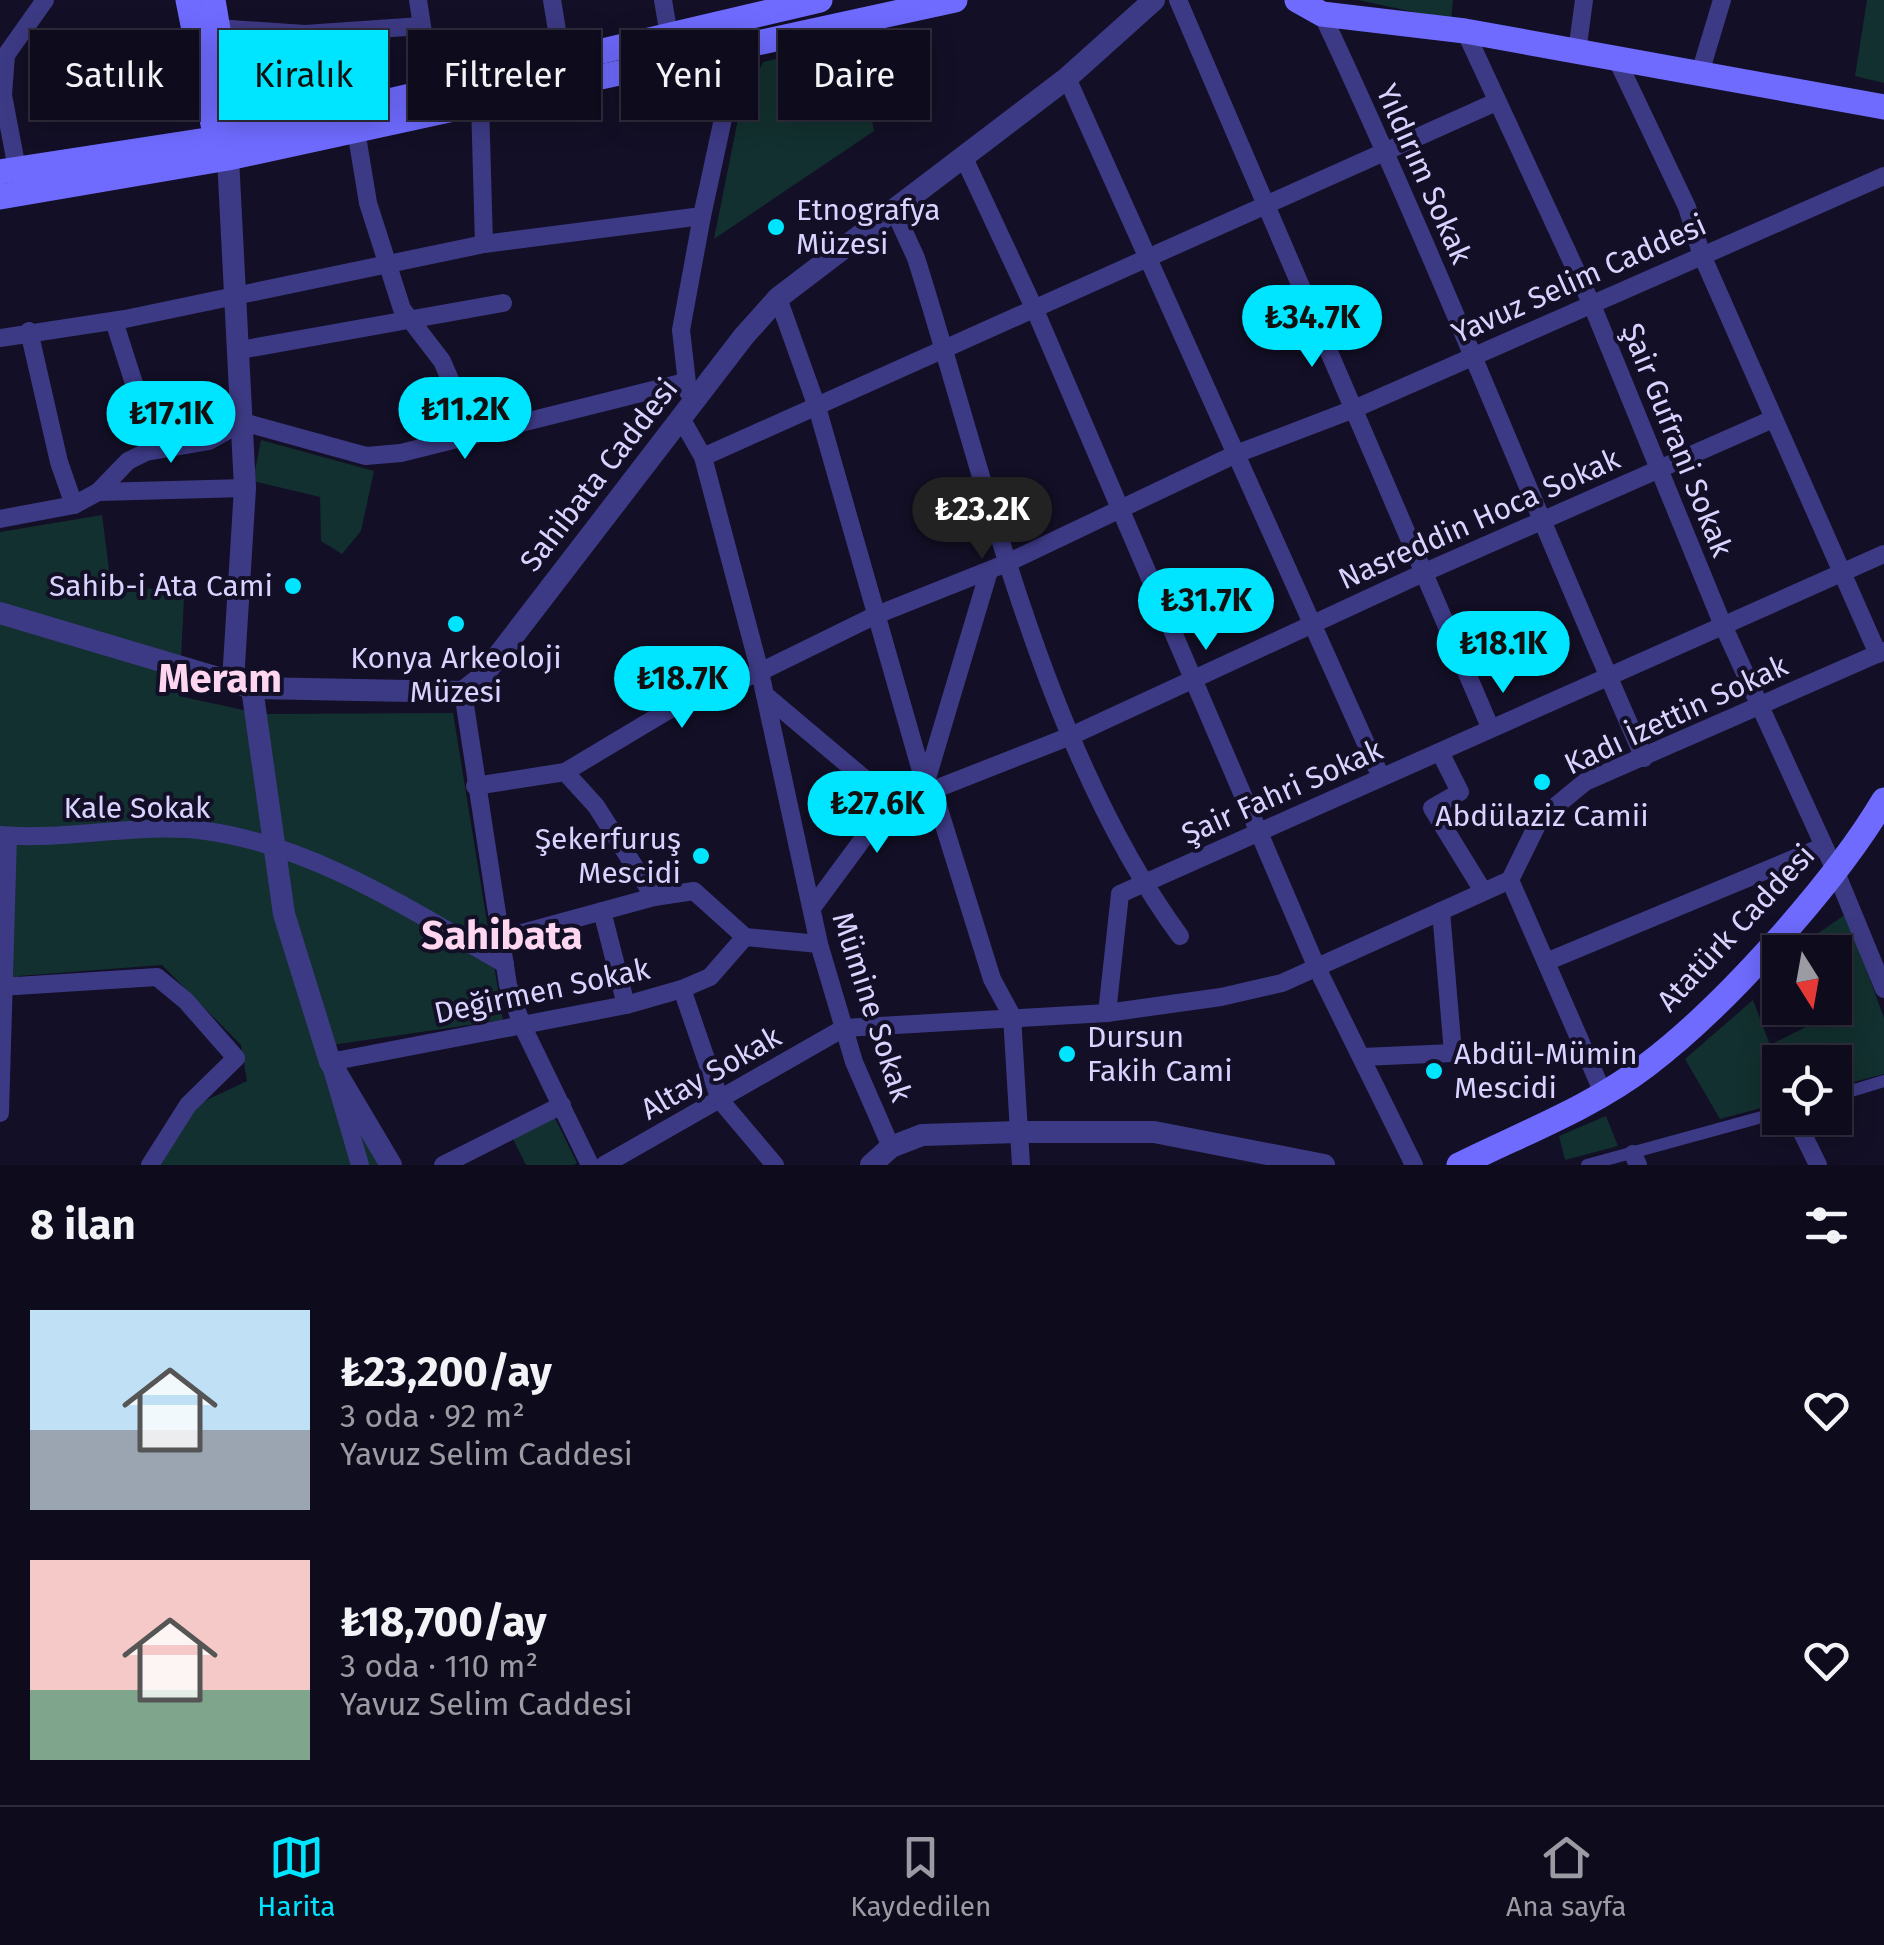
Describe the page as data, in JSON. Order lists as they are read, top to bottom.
{
  "streets": {
    "main road": ["Atatürk Caddesi"],
    "street": [
      "Yıldırım Sokak",
      "Yavuz Selim Caddesi",
      "Şair Gufrani Sokak",
      "Sahibata Caddesi",
      "Nasreddin Hoca Sokak",
      "Kadı İzettin Sokak",
      "Şair Fahri Sokak",
      "Kale Sokak",
      "Değirmen Sokak",
      "Mümine Sokak",
      "Altay Sokak"
    ]
  },
  "crossings": [
    ["Yıldırım Sokak", "Yavuz Selim Caddesi"],
    ["Yıldırım Sokak", "Nasreddin Hoca Sokak"],
    ["Yıldırım Sokak", "Kadı İzettin Sokak"],
    ["Yıldırım Sokak", "Şair Fahri Sokak"],
    ["Yavuz Selim Caddesi", "Şair Gufrani Sokak"],
    ["Yavuz Selim Caddesi", "Mümine Sokak"],
    ["Şair Gufrani Sokak", "Nasreddin Hoca Sokak"],
    ["Şair Gufrani Sokak", "Kadı İzettin Sokak"],
    ["Şair Gufrani Sokak", "Şair Fahri Sokak"],
    ["Şair Gufrani Sokak", "Atatürk Caddesi"],
    ["Sahibata Caddesi", "Mümine Sokak"],
    ["Mümine Sokak", "Altay Sokak"]
  ],
  "districts": ["Meram", "Sahibata"],
  "places": [
    "Etnografya Müzesi",
    "Sahib-i Ata Cami",
    "Konya Arkeoloji Müzesi",
    "Abdülaziz Camii",
    "Şekerfuruş Mescidi",
    "Dursun Fakih Cami",
    "Abdül-Mümin Mescidi"
  ],
  "north": "bottom",
  "page": {
    "chip": [
      "Satılık",
      "Kiralık",
      "Filtreler",
      "Yeni",
      "Daire"
    ],
    "price": [
      "₺34.7K",
      "₺11.2K",
      "₺17.1K",
      "₺23.2K",
      "₺31.7K",
      "₺18.1K",
      "₺18.7K",
      "₺27.6K"
    ],
    "heading": "8 ilan",
    "list": [
      {
        "name": "₺23,200/ay",
        "note": "3 oda · 92 m² · Yavuz Selim Caddesi"
      },
      {
        "name": "₺18,700/ay",
        "note": "3 oda · 110 m² · Yavuz Selim Caddesi"
      }
    ],
    "tabs": ["Harita", "Kaydedilen", "Ana sayfa"]
  }
}
